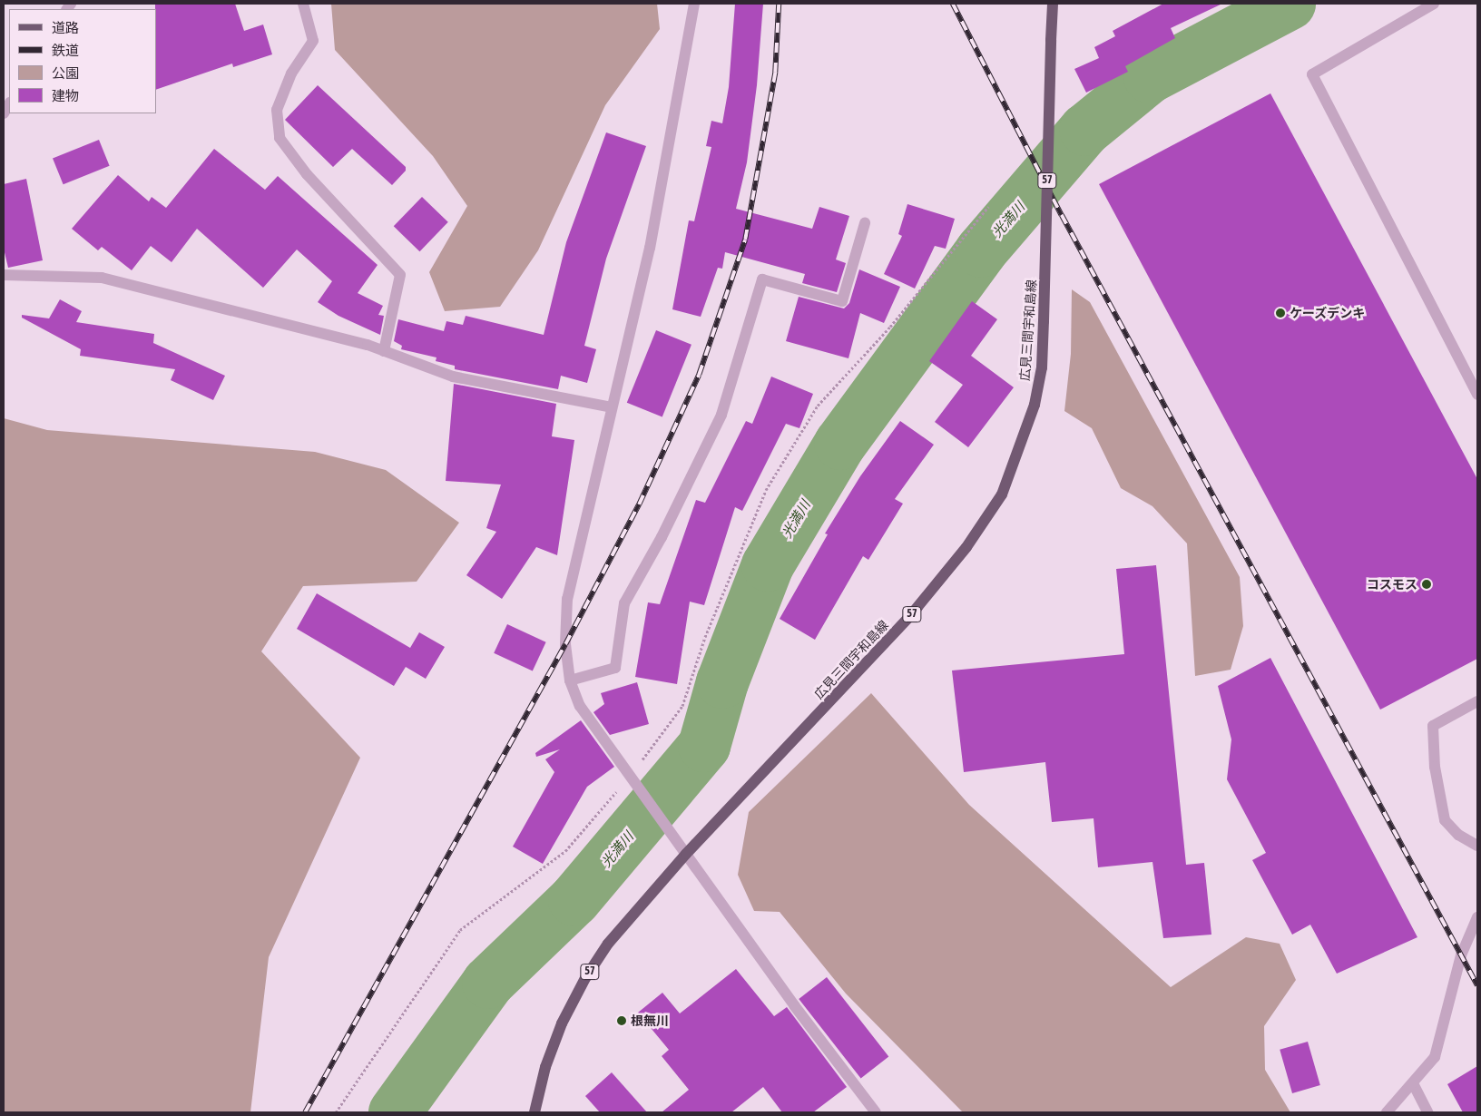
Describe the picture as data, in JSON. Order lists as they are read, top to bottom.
{
  "streets": {
    "main road": ["57", "広見三間宇和島線"]
  },
  "water": ["光満川"],
  "places": ["ケーズデンキ", "コスモス", "根無川"],
  "legend": [
    "道路",
    "鉄道",
    "公園",
    "建物"
  ]
}
